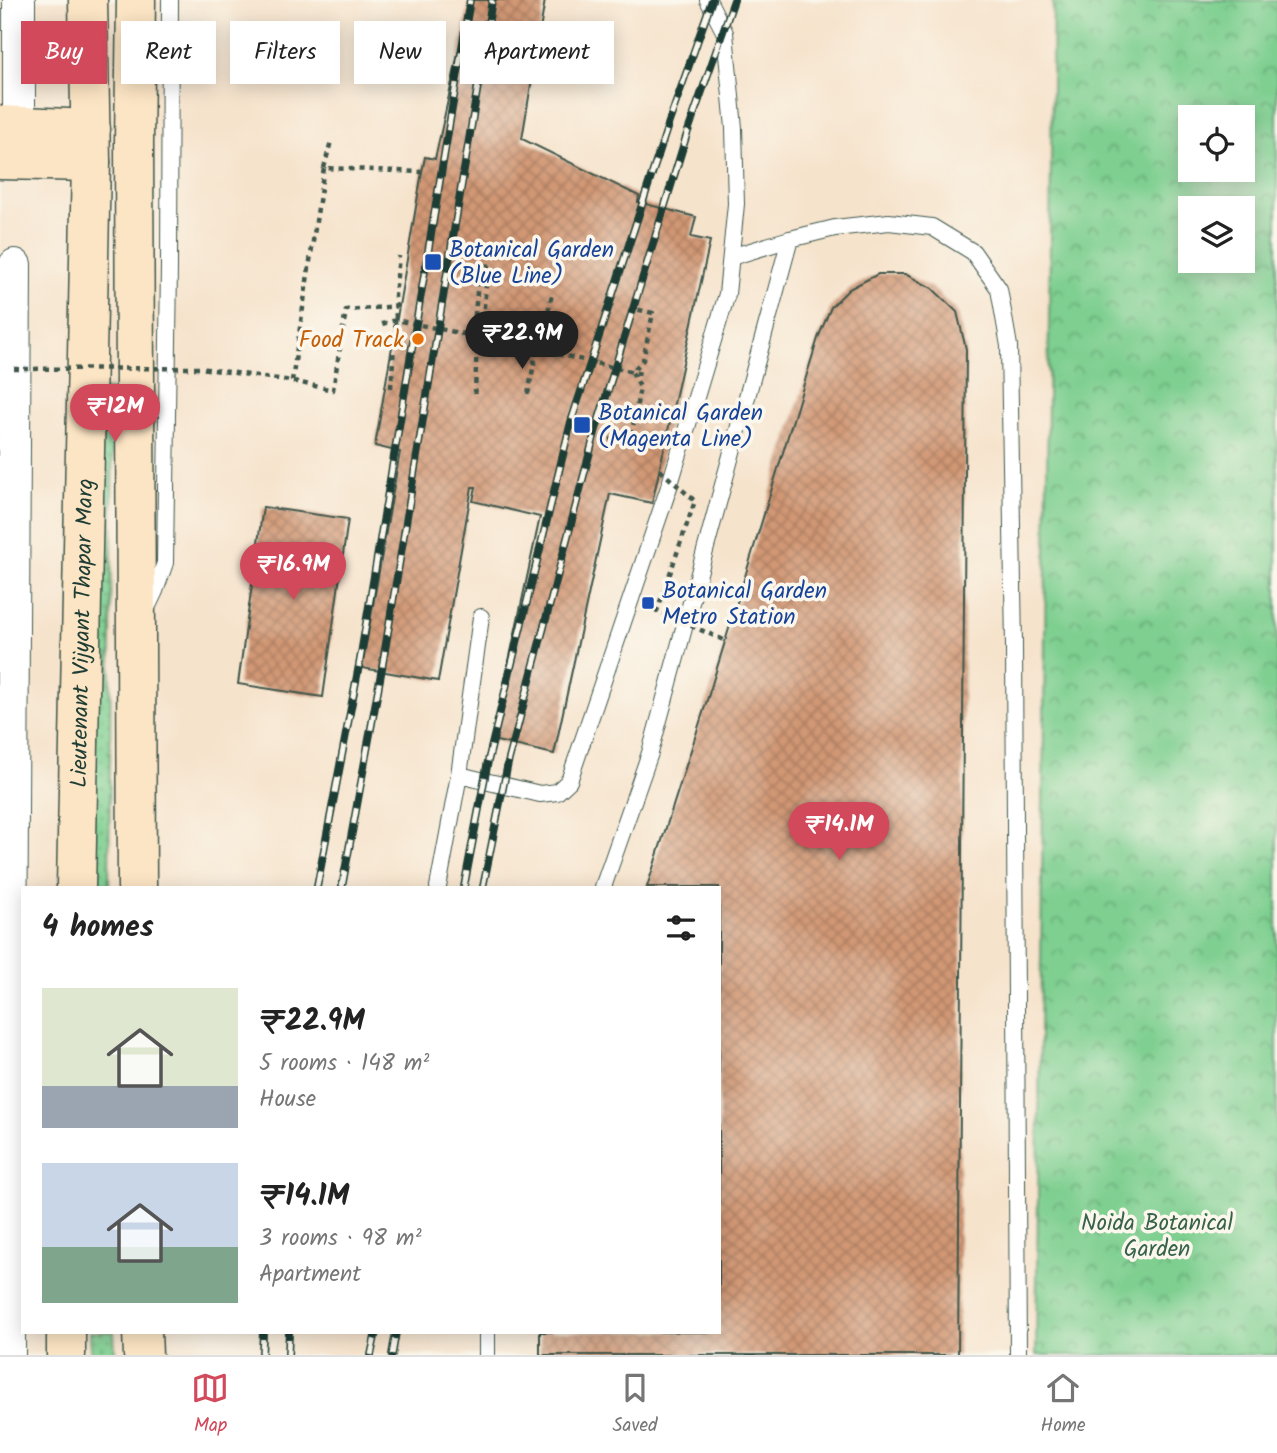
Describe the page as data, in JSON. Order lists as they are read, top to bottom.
{
  "streets": {
    "main road": ["Lieutenant Vijyant Thapar Marg"]
  },
  "parks": ["Noida Botanical Garden"],
  "places": {
    "transit": ["Botanical Garden (Blue Line)", "Botanical Garden (Magenta Line)", "Botanical Garden Metro Station"],
    "other": ["Food Track"]
  },
  "page": {
    "chip": [
      "Buy",
      "Rent",
      "Filters",
      "New",
      "Apartment"
    ],
    "price": [
      "₹22.9M",
      "₹12M",
      "₹16.9M",
      "₹14.1M"
    ],
    "heading": "4 homes",
    "list": [
      {
        "name": "₹22.9M",
        "note": "5 rooms · 148 m² · House"
      },
      {
        "name": "₹14.1M",
        "note": "3 rooms · 98 m² · Apartment"
      }
    ],
    "tabs": ["Map", "Saved", "Home"]
  }
}
